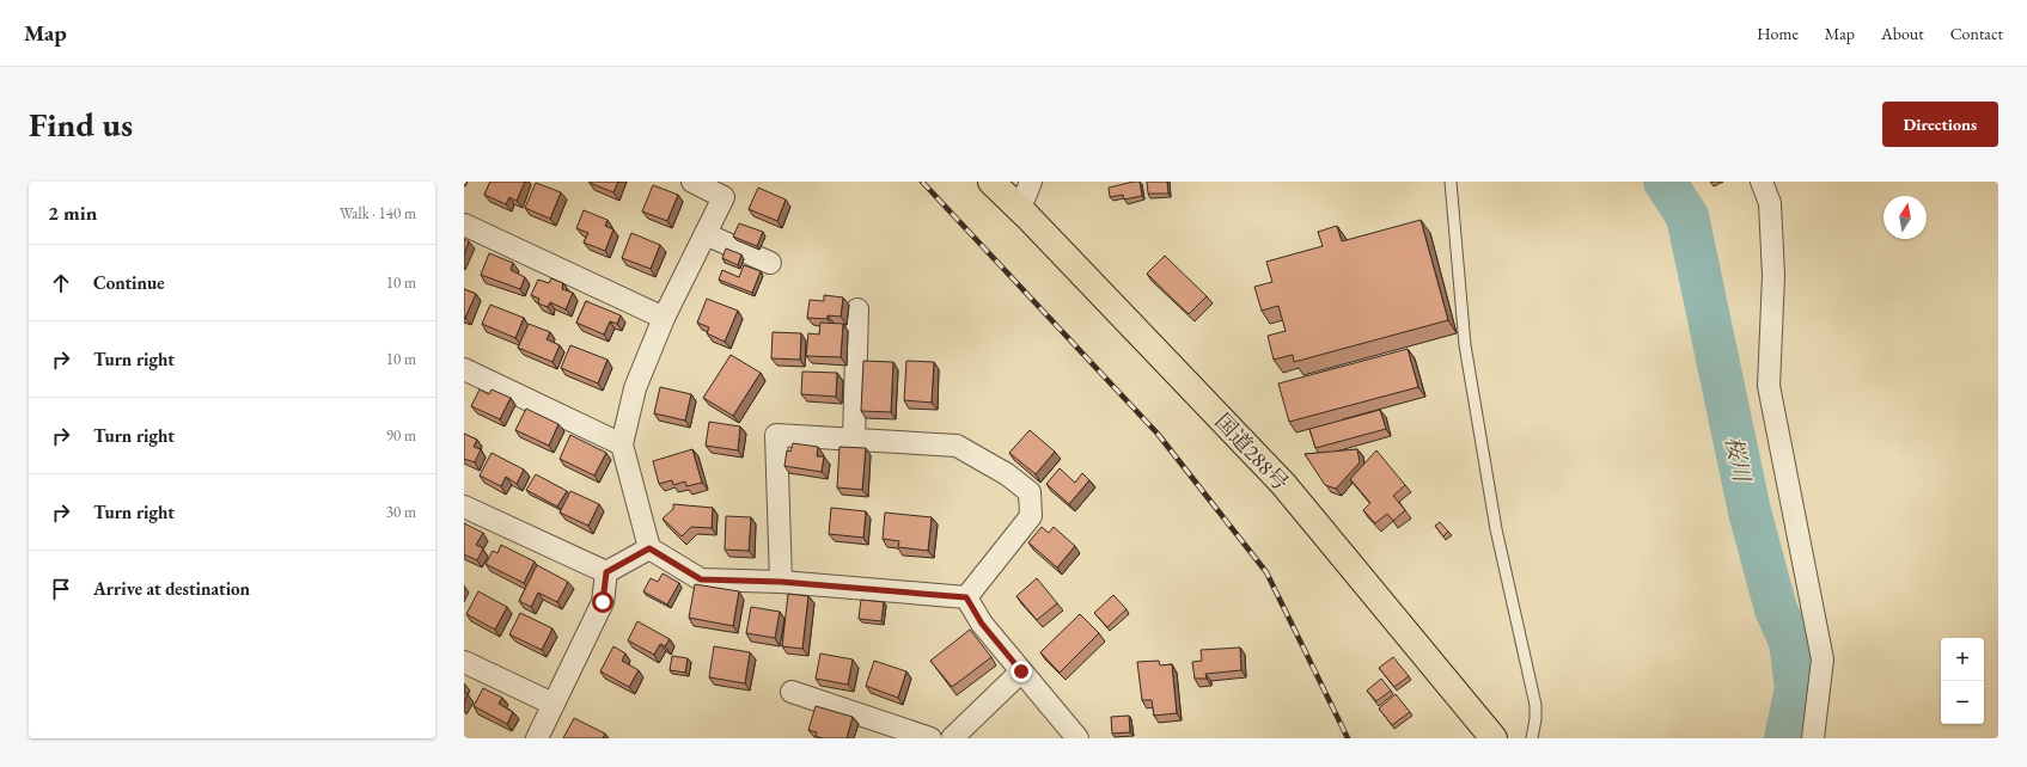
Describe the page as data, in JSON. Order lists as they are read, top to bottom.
{
  "streets": {
    "highway": ["国道288号"]
  },
  "water": ["桜川"],
  "north": "top",
  "page": {
    "header": "Map",
    "nav": [
      "Home",
      "Map",
      "About",
      "Contact"
    ],
    "buttons": "Directions",
    "title": "Find us",
    "heading": ["2 min", "Walk · 140 m"],
    "list": [
      ["Continue", "10 m"],
      ["Turn right", "10 m"],
      ["Turn right", "90 m"],
      ["Turn right", "30 m"],
      "Arrive at destination"
    ],
    "map_buttons": ["+", "−"]
  }
}
